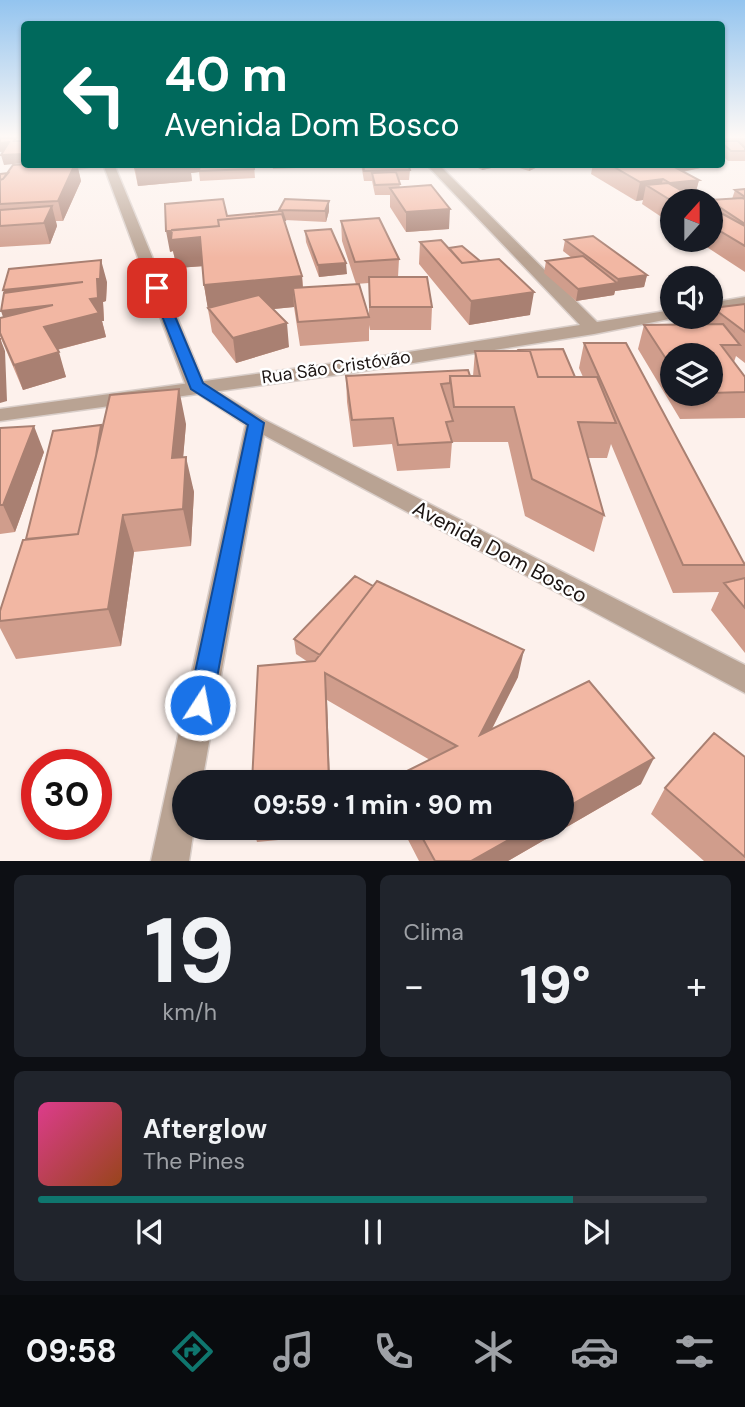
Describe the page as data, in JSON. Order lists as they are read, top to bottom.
{
  "streets": {
    "street": ["Rua São Cristóvão", "Avenida Dom Bosco"]
  },
  "crossings": [
    ["Rua São Cristóvão", "Avenida Dom Bosco"]
  ],
  "north": "top",
  "page": {
    "turn": ["40 m", "Avenida Dom Bosco"],
    "limit": "30",
    "trip": "09:59 · 1 min · 90 m",
    "tile": [
      ["19", "km/h"],
      "Clima"
    ],
    "heat": ["−", "19°", "+"],
    "song": ["Afterglow", "The Pines"],
    "tabs": "09:58"
  }
}
